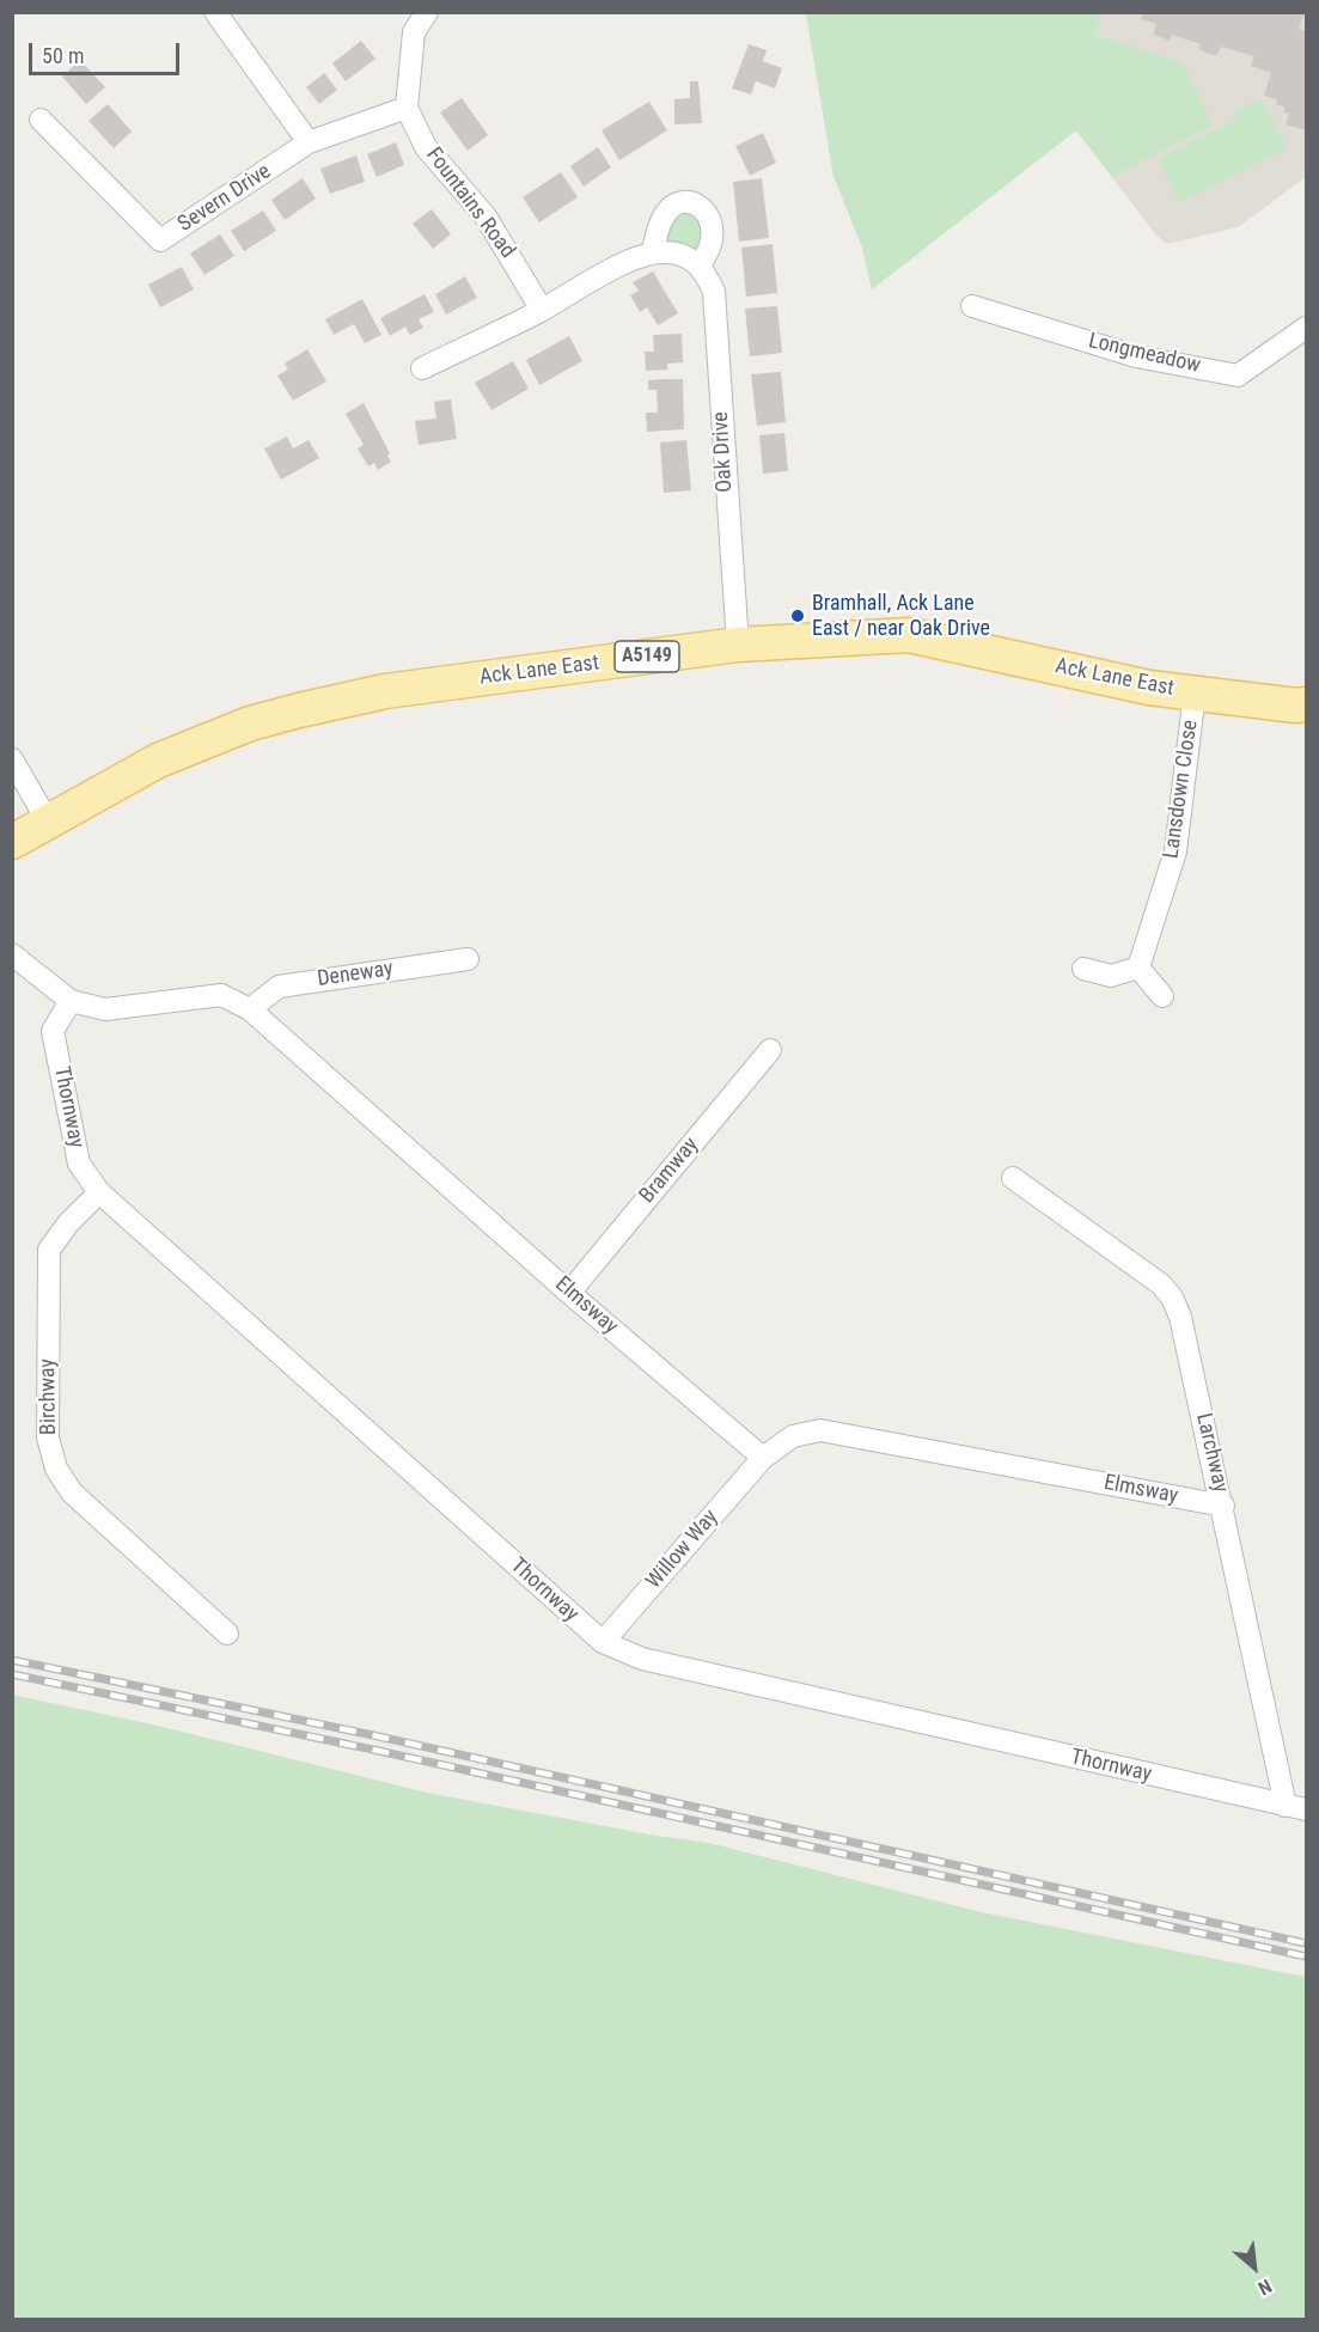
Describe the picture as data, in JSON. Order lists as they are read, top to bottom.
{
  "streets": {
    "main road": ["A5149", "Ack Lane East"],
    "street": [
      "Severn Drive",
      "Fountains Road",
      "Longmeadow",
      "Oak Drive",
      "Lansdown Close",
      "Deneway",
      "Thornway",
      "Bramway",
      "Elmsway",
      "Birchway",
      "Larchway",
      "Willow Way"
    ]
  },
  "crossings": [
    ["Severn Drive", "Fountains Road"],
    ["Oak Drive", "Ack Lane East"],
    ["Ack Lane East", "Lansdown Close"],
    ["Deneway", "Elmsway"],
    ["Thornway", "Elmsway"],
    ["Thornway", "Birchway"],
    ["Thornway", "Larchway"],
    ["Thornway", "Willow Way"],
    ["Bramway", "Elmsway"],
    ["Elmsway", "Larchway"],
    ["Elmsway", "Willow Way"]
  ],
  "places": ["Bramhall, Ack Lane East / near Oak Drive"],
  "scale_bar": "50 m",
  "north": "bottom right"
}
